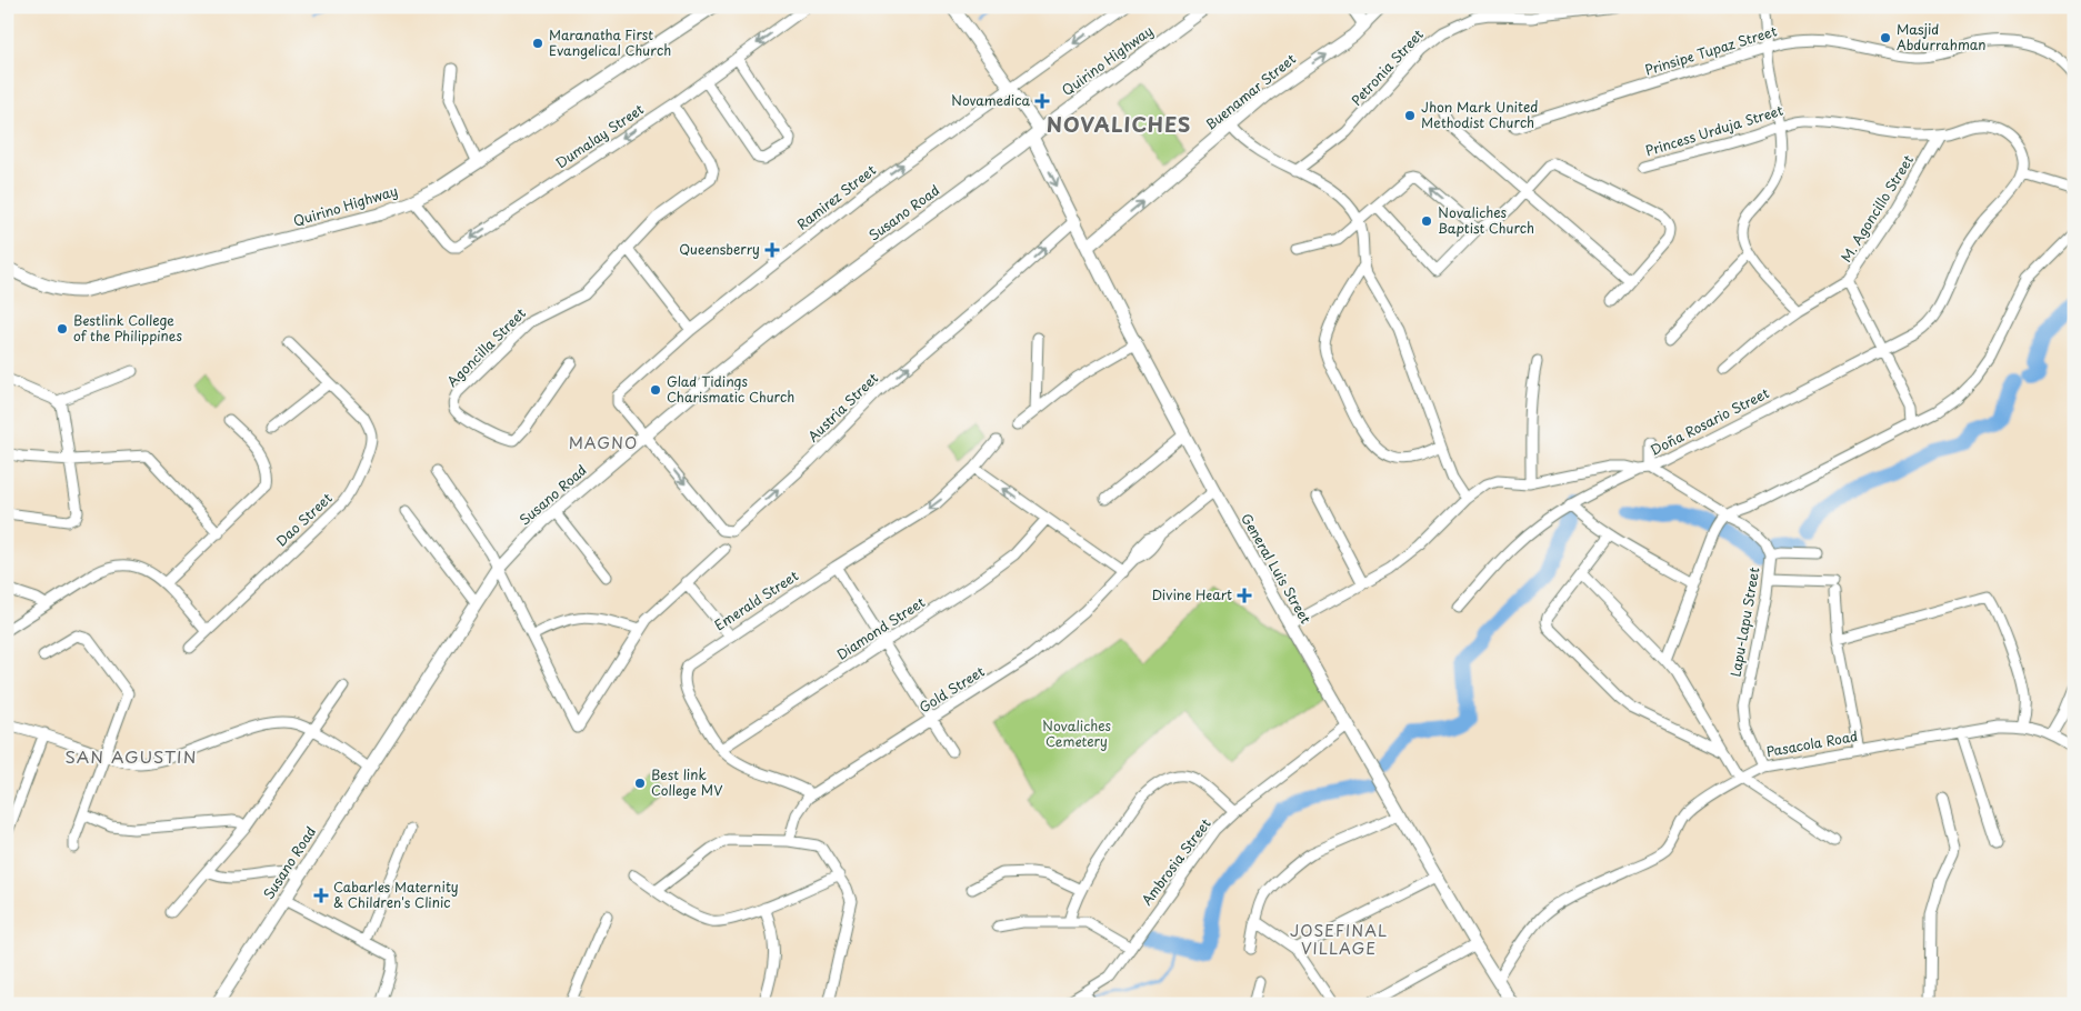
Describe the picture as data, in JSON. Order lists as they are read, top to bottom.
{
  "streets": {
    "main road": [
      "Quirino Highway",
      "Buenamar Street",
      "Susano Road",
      "General Luis Street"
    ],
    "street": [
      "Prinsipe Tupaz Street",
      "Petronia Street",
      "Princess Urduja Street",
      "Dumalay Street",
      "Ramirez Street",
      "M. Agoncillo Street",
      "Agoncilla Street",
      "Austria Street",
      "Doña Rosario Street",
      "Dao Street",
      "Emerald Street",
      "Lapu-Lapu Street",
      "Diamond Street",
      "Gold Street",
      "Pasacola Road",
      "Ambrosia Street"
    ]
  },
  "crossings": [
    ["Quirino Highway", "Dumalay Street"],
    ["Quirino Highway", "Susano Road"],
    ["Quirino Highway", "General Luis Street"],
    ["Buenamar Street", "General Luis Street"],
    ["Princess Urduja Street", "M. Agoncillo Street"],
    ["Princess Urduja Street", "Doña Rosario Street"],
    ["Dumalay Street", "Agoncilla Street"],
    ["Ramirez Street", "Susano Road"],
    ["Ramirez Street", "Austria Street"],
    ["Susano Road", "Austria Street"],
    ["Susano Road", "General Luis Street"],
    ["Austria Street", "General Luis Street"],
    ["Doña Rosario Street", "General Luis Street"],
    ["Doña Rosario Street", "Lapu-Lapu Street"],
    ["General Luis Street", "Gold Street"],
    ["General Luis Street", "Pasacola Road"],
    ["General Luis Street", "Ambrosia Street"],
    ["Emerald Street", "Diamond Street"],
    ["Emerald Street", "Gold Street"],
    ["Lapu-Lapu Street", "Pasacola Road"]
  ],
  "one_way": ["Buenamar Street", "Dumalay Street", "Austria Street"],
  "districts": [
    "NOVALICHES",
    "MAGNO",
    "SAN AGUSTIN",
    "JOSEFINAL VILLAGE"
  ],
  "parks": ["Novaliches Cemetery"],
  "places": {
    "other": [
      "Masjid Abdurrahman",
      "Maranatha First Evangelical Church",
      "Jhon Mark United Methodist Church",
      "Novaliches Baptist Church",
      "Bestlink College of the Philippines",
      "Glad Tidings Charismatic Church",
      "Best link College MV"
    ],
    "health": [
      "Novamedica",
      "Queensberry",
      "Divine Heart",
      "Cabarles Maternity & Children's Clinic"
    ]
  }
}
